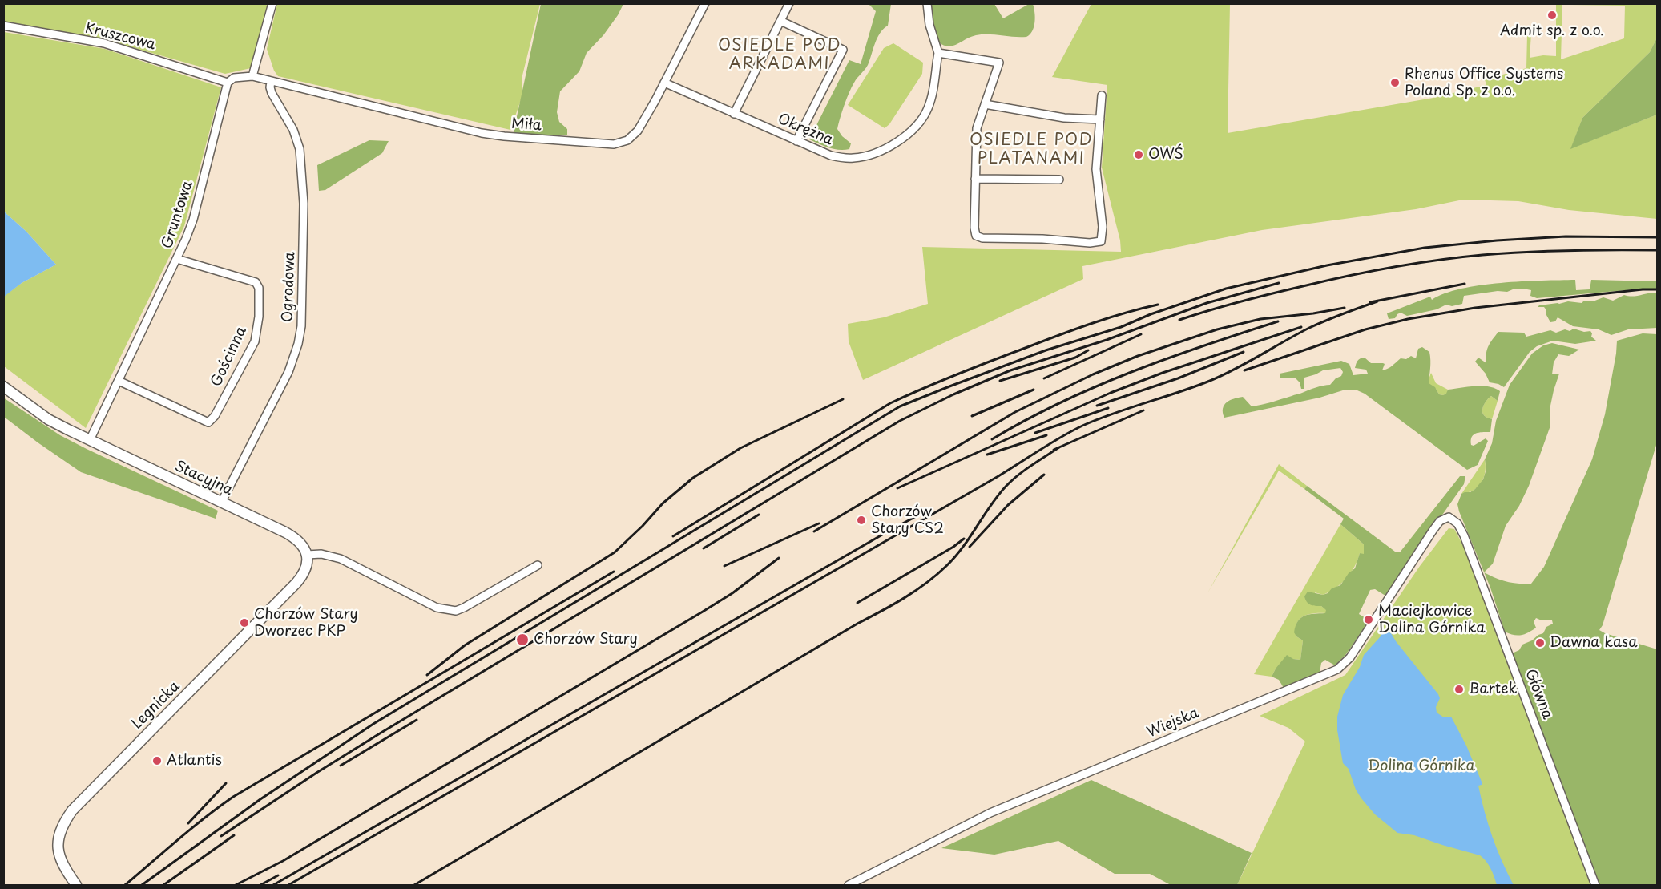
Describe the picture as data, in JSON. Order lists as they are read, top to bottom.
{
  "streets": {
    "street": [
      "Kruszcowa",
      "Miła",
      "Okrężna",
      "Gruntowa",
      "Ogrodowa",
      "Gościnna",
      "Stacyjna",
      "Główna",
      "Legnicka",
      "Wiejska"
    ]
  },
  "crossings": [
    ["Kruszcowa", "Gruntowa"],
    ["Miła", "Okrężna"],
    ["Miła", "Ogrodowa"],
    ["Gruntowa", "Gościnna"],
    ["Gruntowa", "Stacyjna"],
    ["Ogrodowa", "Stacyjna"],
    ["Stacyjna", "Legnicka"],
    ["Główna", "Wiejska"]
  ],
  "districts": ["OSIEDLE POD ARKADAMI", "OSIEDLE POD PLATANAMI"],
  "parks": ["Dolina Górnika"],
  "places": [
    "Admit sp. z o.o.",
    "Rhenus Office Systems Poland Sp. z o.o.",
    "OWŚ",
    "Chorzów Stary CS2",
    "Maciejkowice Dolina Górnika",
    "Chorzów Stary Dworzec PKP",
    "Chorzów Stary",
    "Dawna kasa",
    "Bartek",
    "Atlantis"
  ]
}
